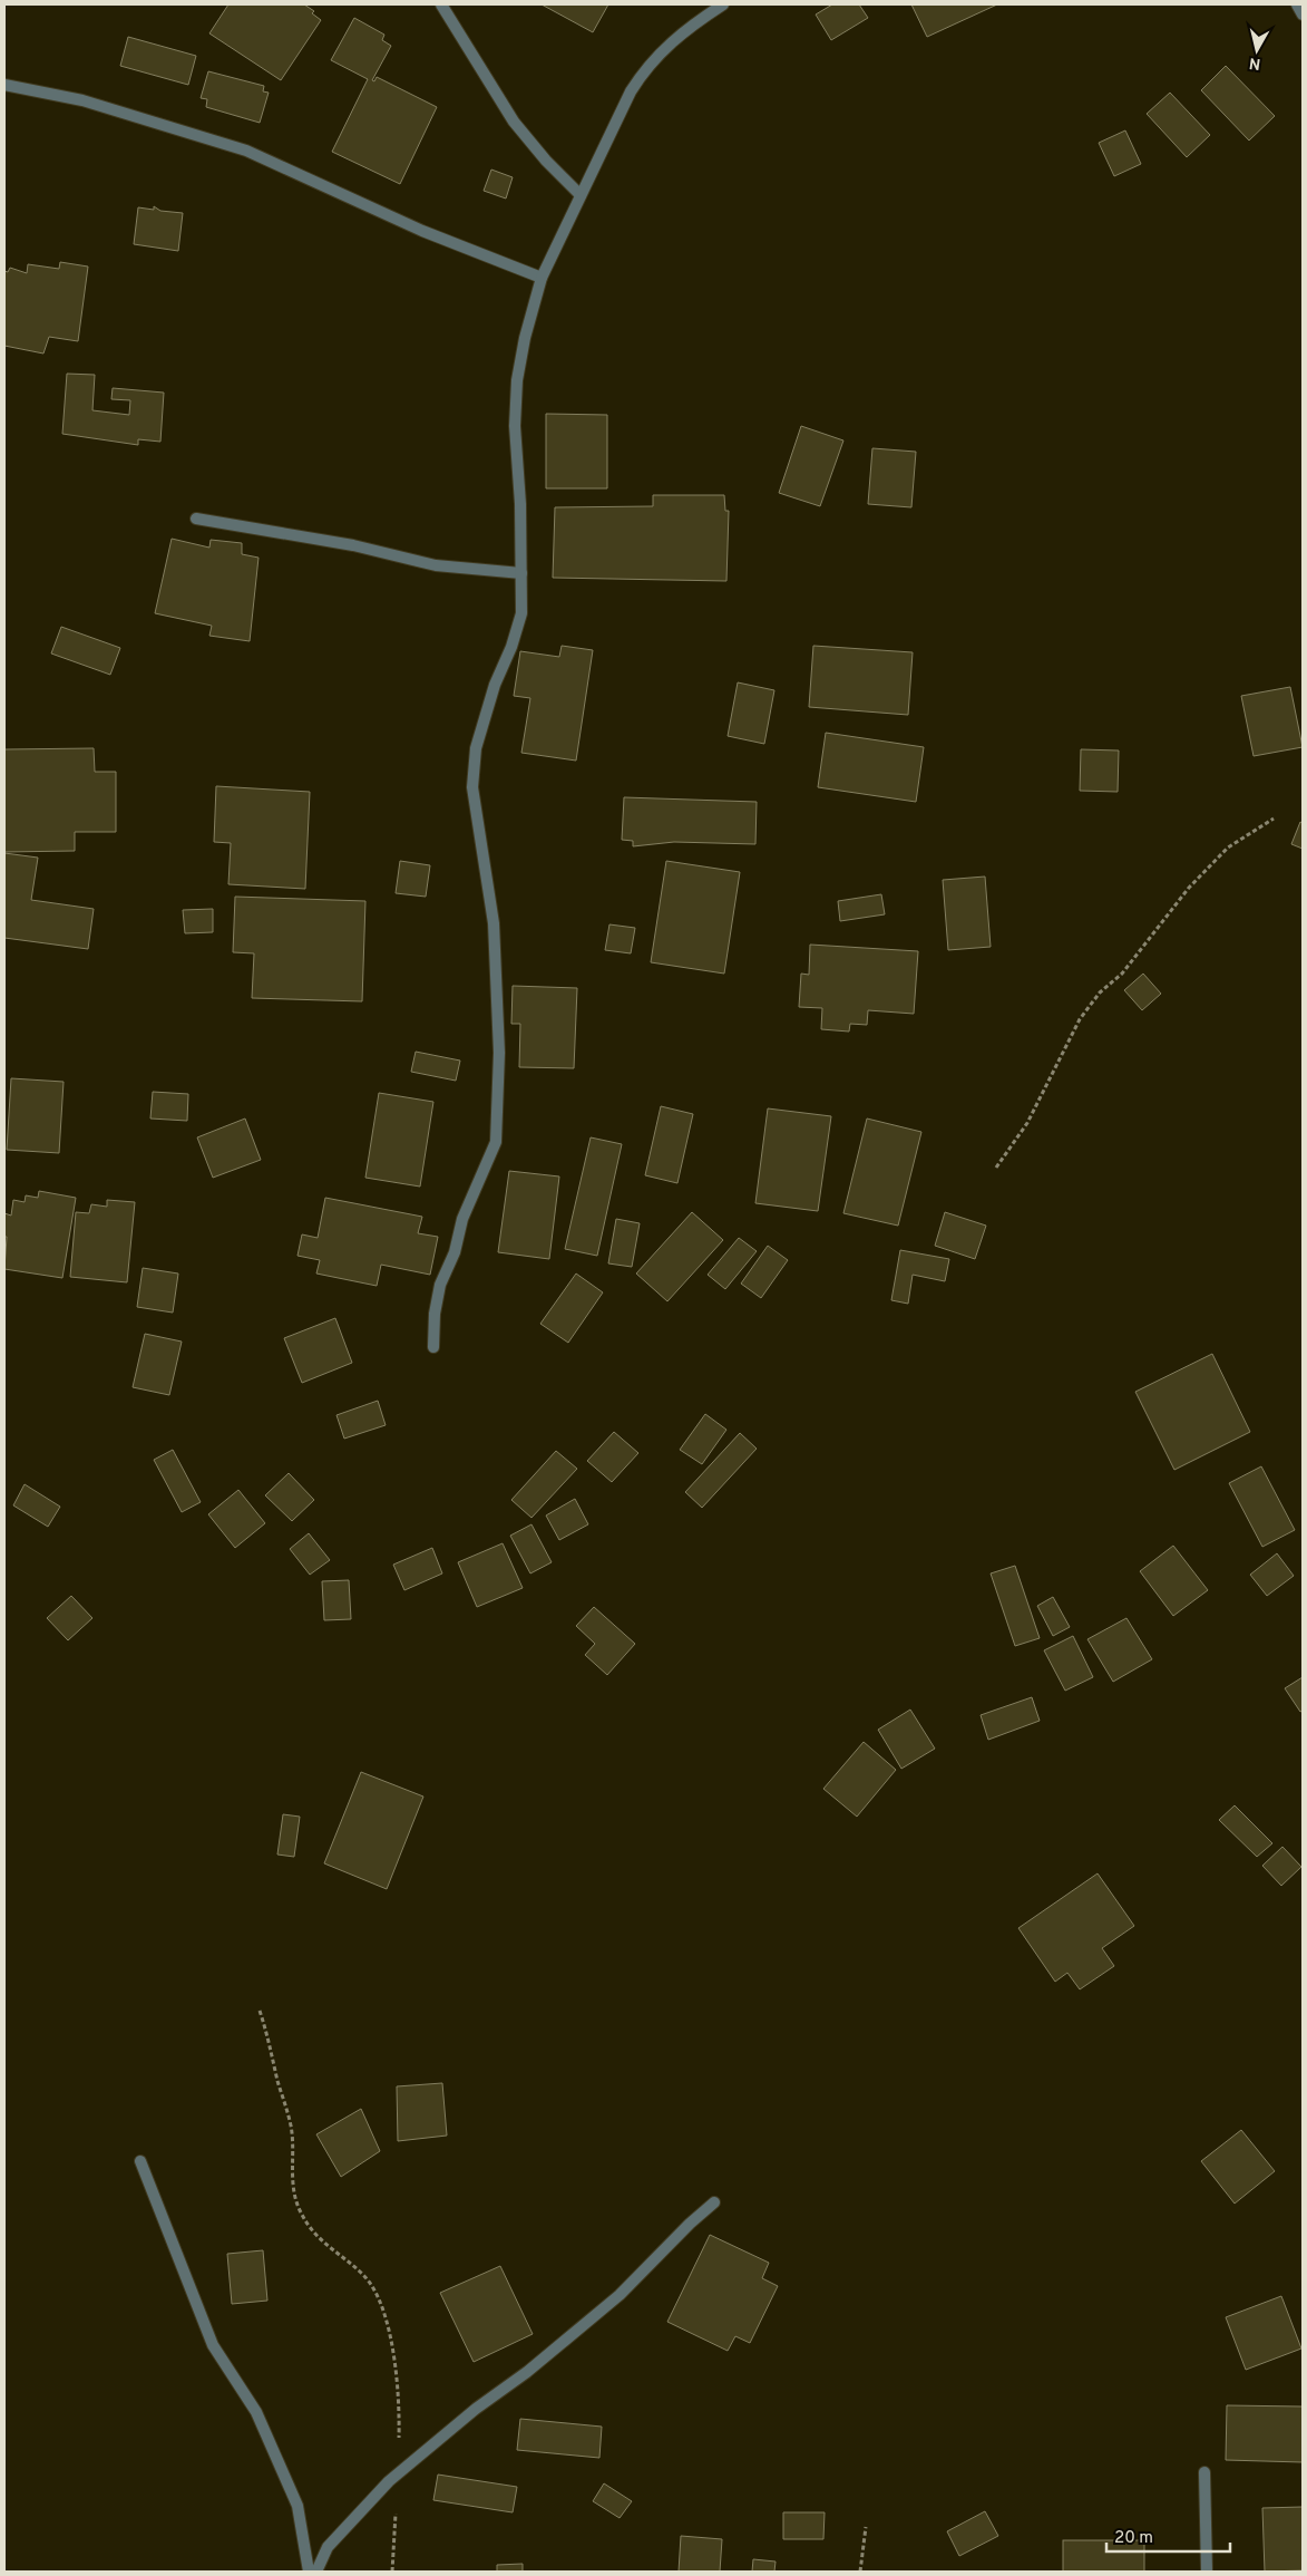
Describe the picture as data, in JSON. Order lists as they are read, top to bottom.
{
  "scale_bar": "20 m",
  "north": "bottom"
}
